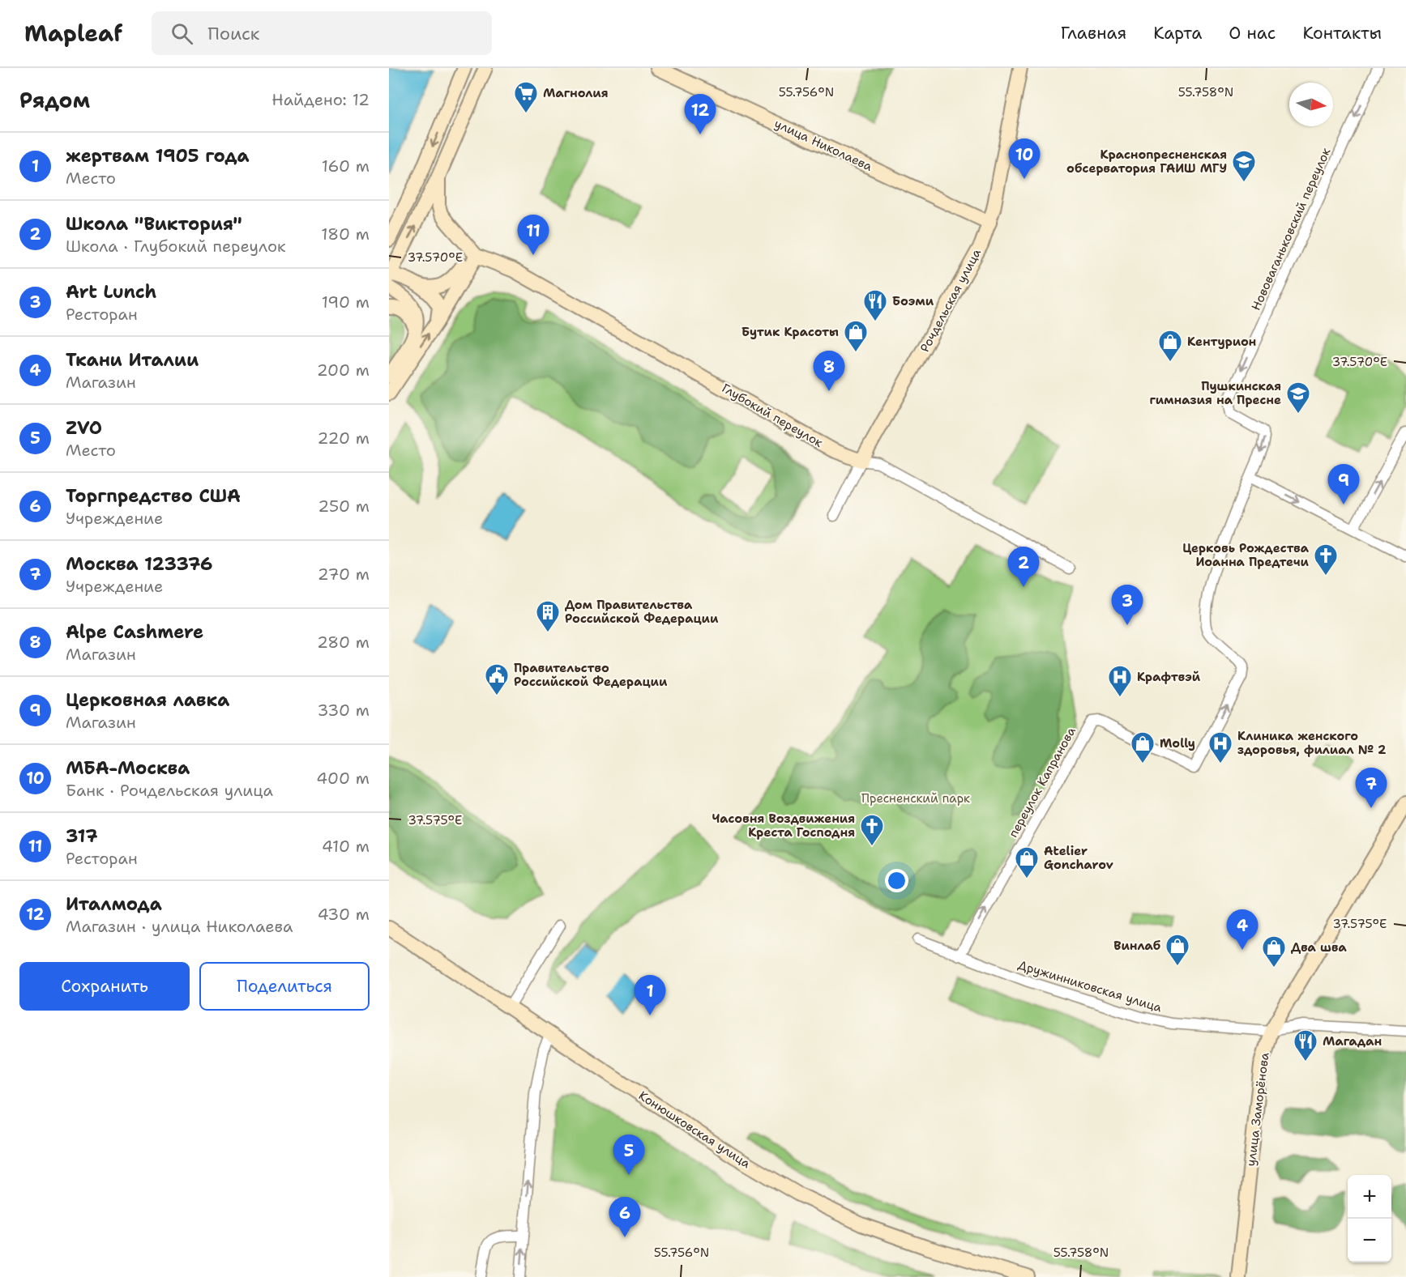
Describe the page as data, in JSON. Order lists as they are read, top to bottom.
{
  "streets": {
    "street": [
      "улица Николаева",
      "Нововаганьковский переулок",
      "Рочдельская улица",
      "Глубокий переулок",
      "переулок Капранова",
      "Дружинниковская улица",
      "улица Заморёнова",
      "Конюшковская улица"
    ]
  },
  "crossings": [
    ["улица Николаева", "Рочдельская улица"],
    ["Нововаганьковский переулок", "переулок Капранова"],
    ["Рочдельская улица", "Глубокий переулок"],
    ["переулок Капранова", "Дружинниковская улица"],
    ["Дружинниковская улица", "улица Заморёнова"]
  ],
  "one_way": ["Нововаганьковский переулок"],
  "parks": ["Пресненский парк"],
  "places": {
    "supermarket": ["Магнолия"],
    "school or university": ["Краснопресненская обсерватория ГАИШ МГУ", "Пушкинская гимназия на Пресне"],
    "restaurant": ["Боэми", "Магадан"],
    "shop": [
      "Бутик Красоты",
      "Кентурион",
      "Molly",
      "Atelier Goncharov",
      "Винлаб",
      "Два шва"
    ],
    "church": ["Церковь Рождества Иоанна Предтечи", "Часовня Воздвижения Креста Господня"],
    "building": ["Дом Правительства Российской Федерации"],
    "public building": ["Правительство Российской Федерации"],
    "hospital": ["Крафтвэй", "Клиника женского здоровья, филиал № 2"]
  },
  "north": "right",
  "page": {
    "header": "Mapleaf",
    "search": "Поиск",
    "nav": [
      "Главная",
      "Карта",
      "О нас",
      "Контакты"
    ],
    "heading": ["Рядом", "Найдено: 12"],
    "pins": [
      "12",
      "10",
      "11",
      "8",
      "9",
      "2",
      "3",
      "7",
      "4",
      "1",
      "5",
      "6"
    ],
    "list": [
      {
        "mark": "1",
        "name": "жертвам 1905 года",
        "note": "Место",
        "value": "160 m"
      },
      {
        "mark": "2",
        "name": "Школа \"Виктория\"",
        "note": "Школа · Глубокий переулок",
        "value": "180 m"
      },
      {
        "mark": "3",
        "name": "Art Lunch",
        "note": "Ресторан",
        "value": "190 m"
      },
      {
        "mark": "4",
        "name": "Ткани Италии",
        "note": "Магазин",
        "value": "200 m"
      },
      {
        "mark": "5",
        "name": "ZVO",
        "note": "Место",
        "value": "220 m"
      },
      {
        "mark": "6",
        "name": "Торгпредство США",
        "note": "Учреждение",
        "value": "250 m"
      },
      {
        "mark": "7",
        "name": "Москва 123376",
        "note": "Учреждение",
        "value": "270 m"
      },
      {
        "mark": "8",
        "name": "Alpe Cashmere",
        "note": "Магазин",
        "value": "280 m"
      },
      {
        "mark": "9",
        "name": "Церковная лавка",
        "note": "Магазин",
        "value": "330 m"
      },
      {
        "mark": "10",
        "name": "МБА-Москва",
        "note": "Банк · Рочдельская улица",
        "value": "400 m"
      },
      {
        "mark": "11",
        "name": "317",
        "note": "Ресторан",
        "value": "410 m"
      },
      {
        "mark": "12",
        "name": "Италмода",
        "note": "Магазин · улица Николаева",
        "value": "430 m"
      }
    ],
    "buttons": ["Сохранить", "Поделиться"],
    "map_buttons": ["+", "−"]
  },
  "coordinates": [
    "55.756°N",
    "55.758°N",
    "37.570°E",
    "37.575°E"
  ]
}
